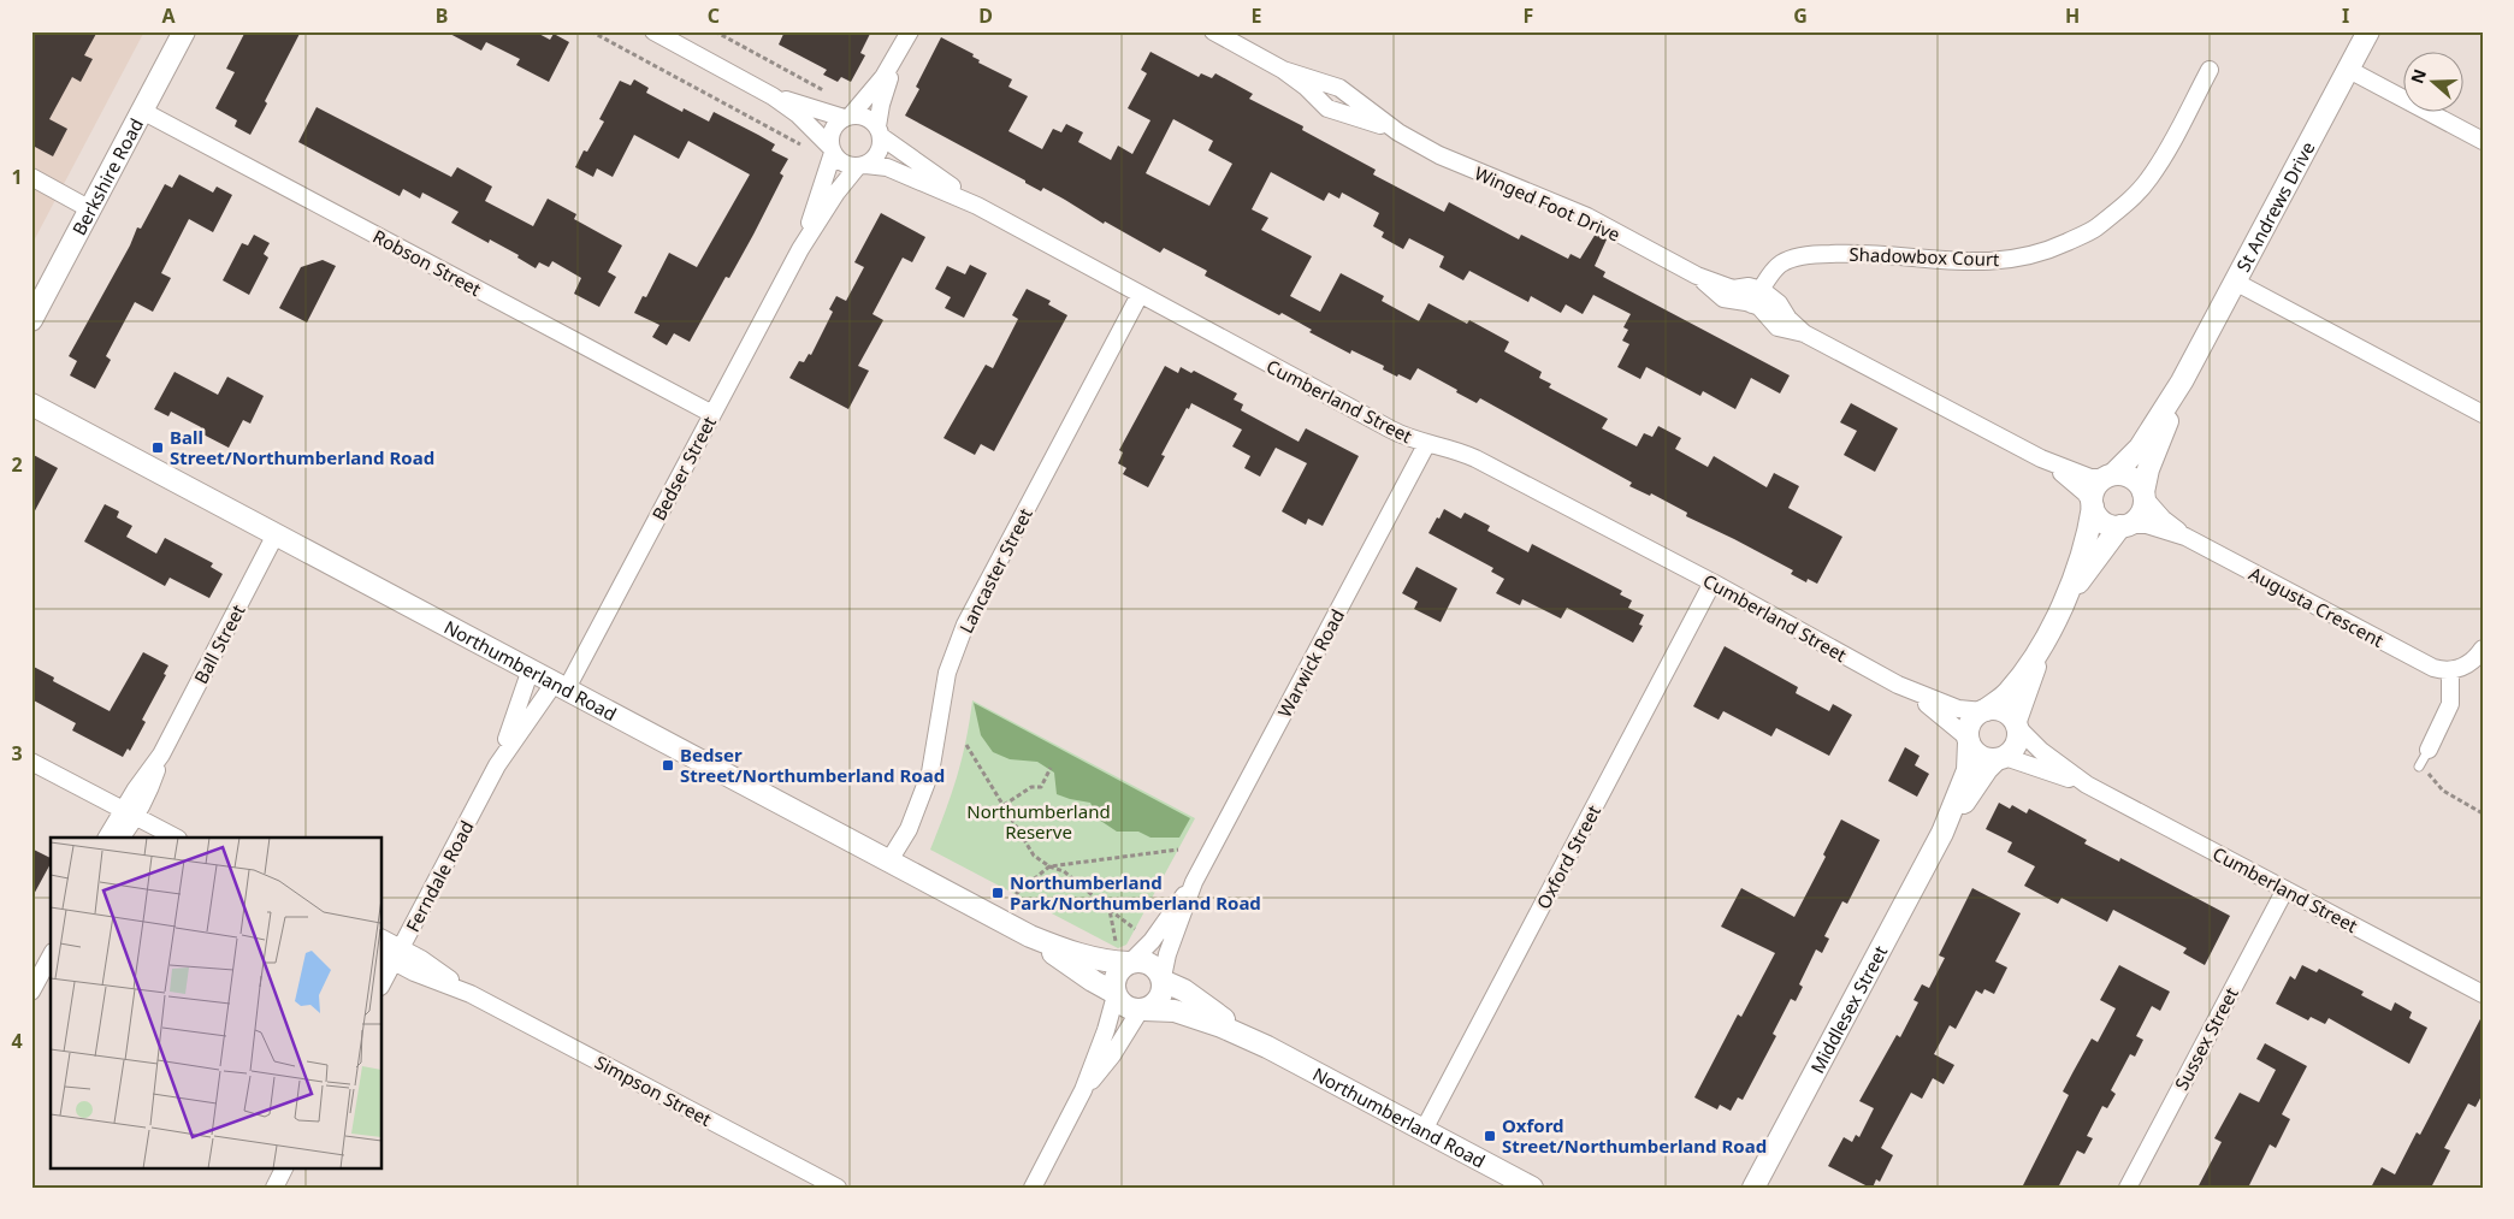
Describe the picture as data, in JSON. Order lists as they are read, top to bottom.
{
  "streets": {
    "street": [
      "Berkshire Road",
      "Winged Foot Drive",
      "St Andrews Drive",
      "Shadowbox Court",
      "Robson Street",
      "Cumberland Street",
      "Bedser Street",
      "Lancaster Street",
      "Augusta Crescent",
      "Ball Street",
      "Warwick Road",
      "Northumberland Road",
      "Oxford Street",
      "Ferndale Road",
      "Middlesex Street",
      "Sussex Street",
      "Simpson Street"
    ]
  },
  "crossings": [
    ["Berkshire Road", "Robson Street"],
    ["Winged Foot Drive", "Shadowbox Court"],
    ["St Andrews Drive", "Augusta Crescent"],
    ["Robson Street", "Bedser Street"],
    ["Cumberland Street", "Bedser Street"],
    ["Cumberland Street", "Lancaster Street"],
    ["Cumberland Street", "Warwick Road"],
    ["Cumberland Street", "Oxford Street"],
    ["Cumberland Street", "Middlesex Street"],
    ["Cumberland Street", "Sussex Street"],
    ["Bedser Street", "Northumberland Road"],
    ["Bedser Street", "Ferndale Road"],
    ["Lancaster Street", "Northumberland Road"],
    ["Ball Street", "Northumberland Road"],
    ["Warwick Road", "Northumberland Road"],
    ["Northumberland Road", "Oxford Street"],
    ["Northumberland Road", "Ferndale Road"],
    ["Ferndale Road", "Simpson Street"]
  ],
  "parks": ["Northumberland Reserve"],
  "places": {
    "transit": [
      "Ball Street/Northumberland Road",
      "Bedser Street/Northumberland Road",
      "Northumberland Park/Northumberland Road",
      "Oxford Street/Northumberland Road"
    ]
  },
  "north": "left",
  "grid": {
    "columns": [
      "A",
      "B",
      "C",
      "D",
      "E",
      "F",
      "G",
      "H",
      "I"
    ],
    "rows": [
      "1",
      "2",
      "3",
      "4"
    ]
  }
}
